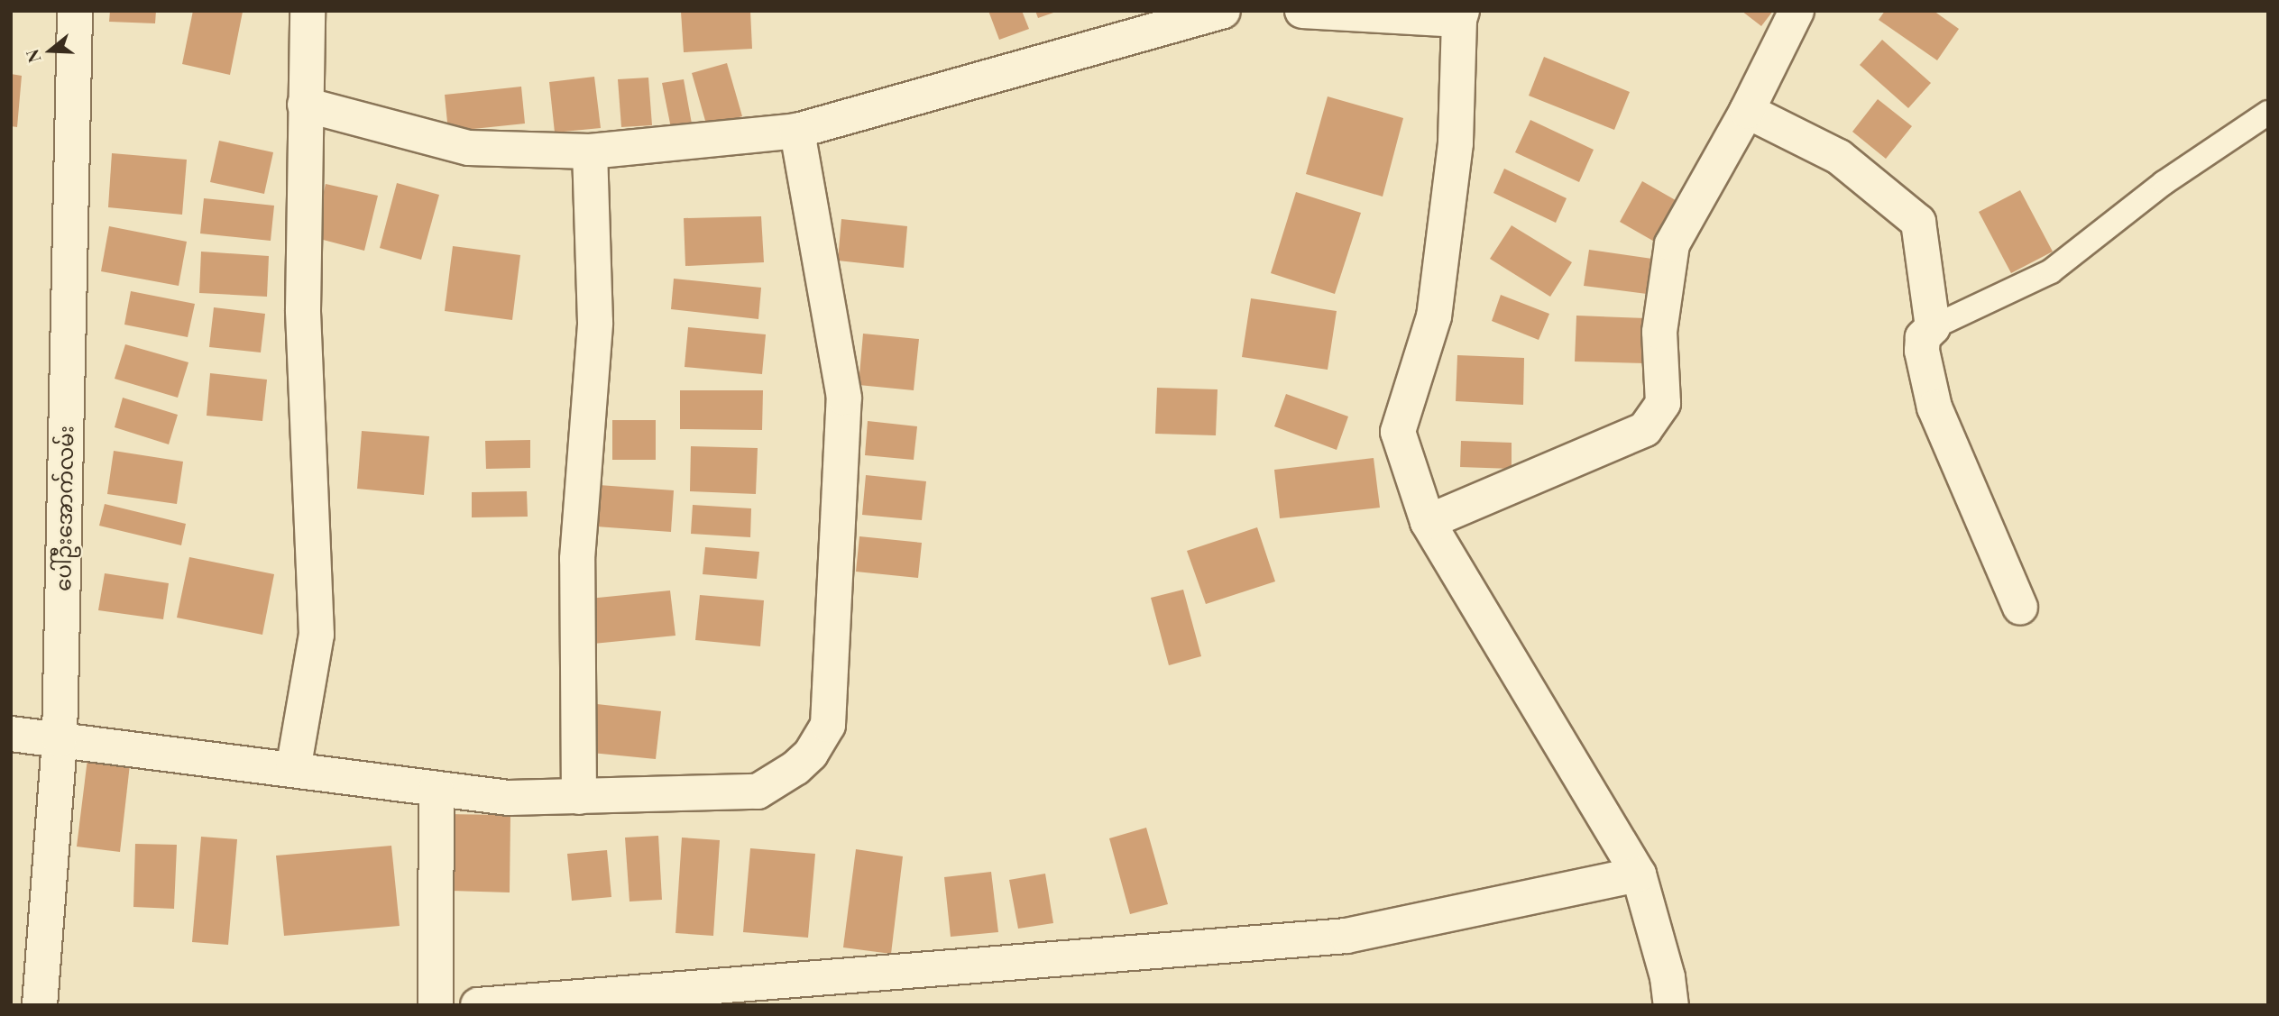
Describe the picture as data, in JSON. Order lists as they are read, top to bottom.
{
  "streets": {
    "street": ["ပေါ်ဦးအောက်လမ်း"]
  },
  "north": "left"
}
